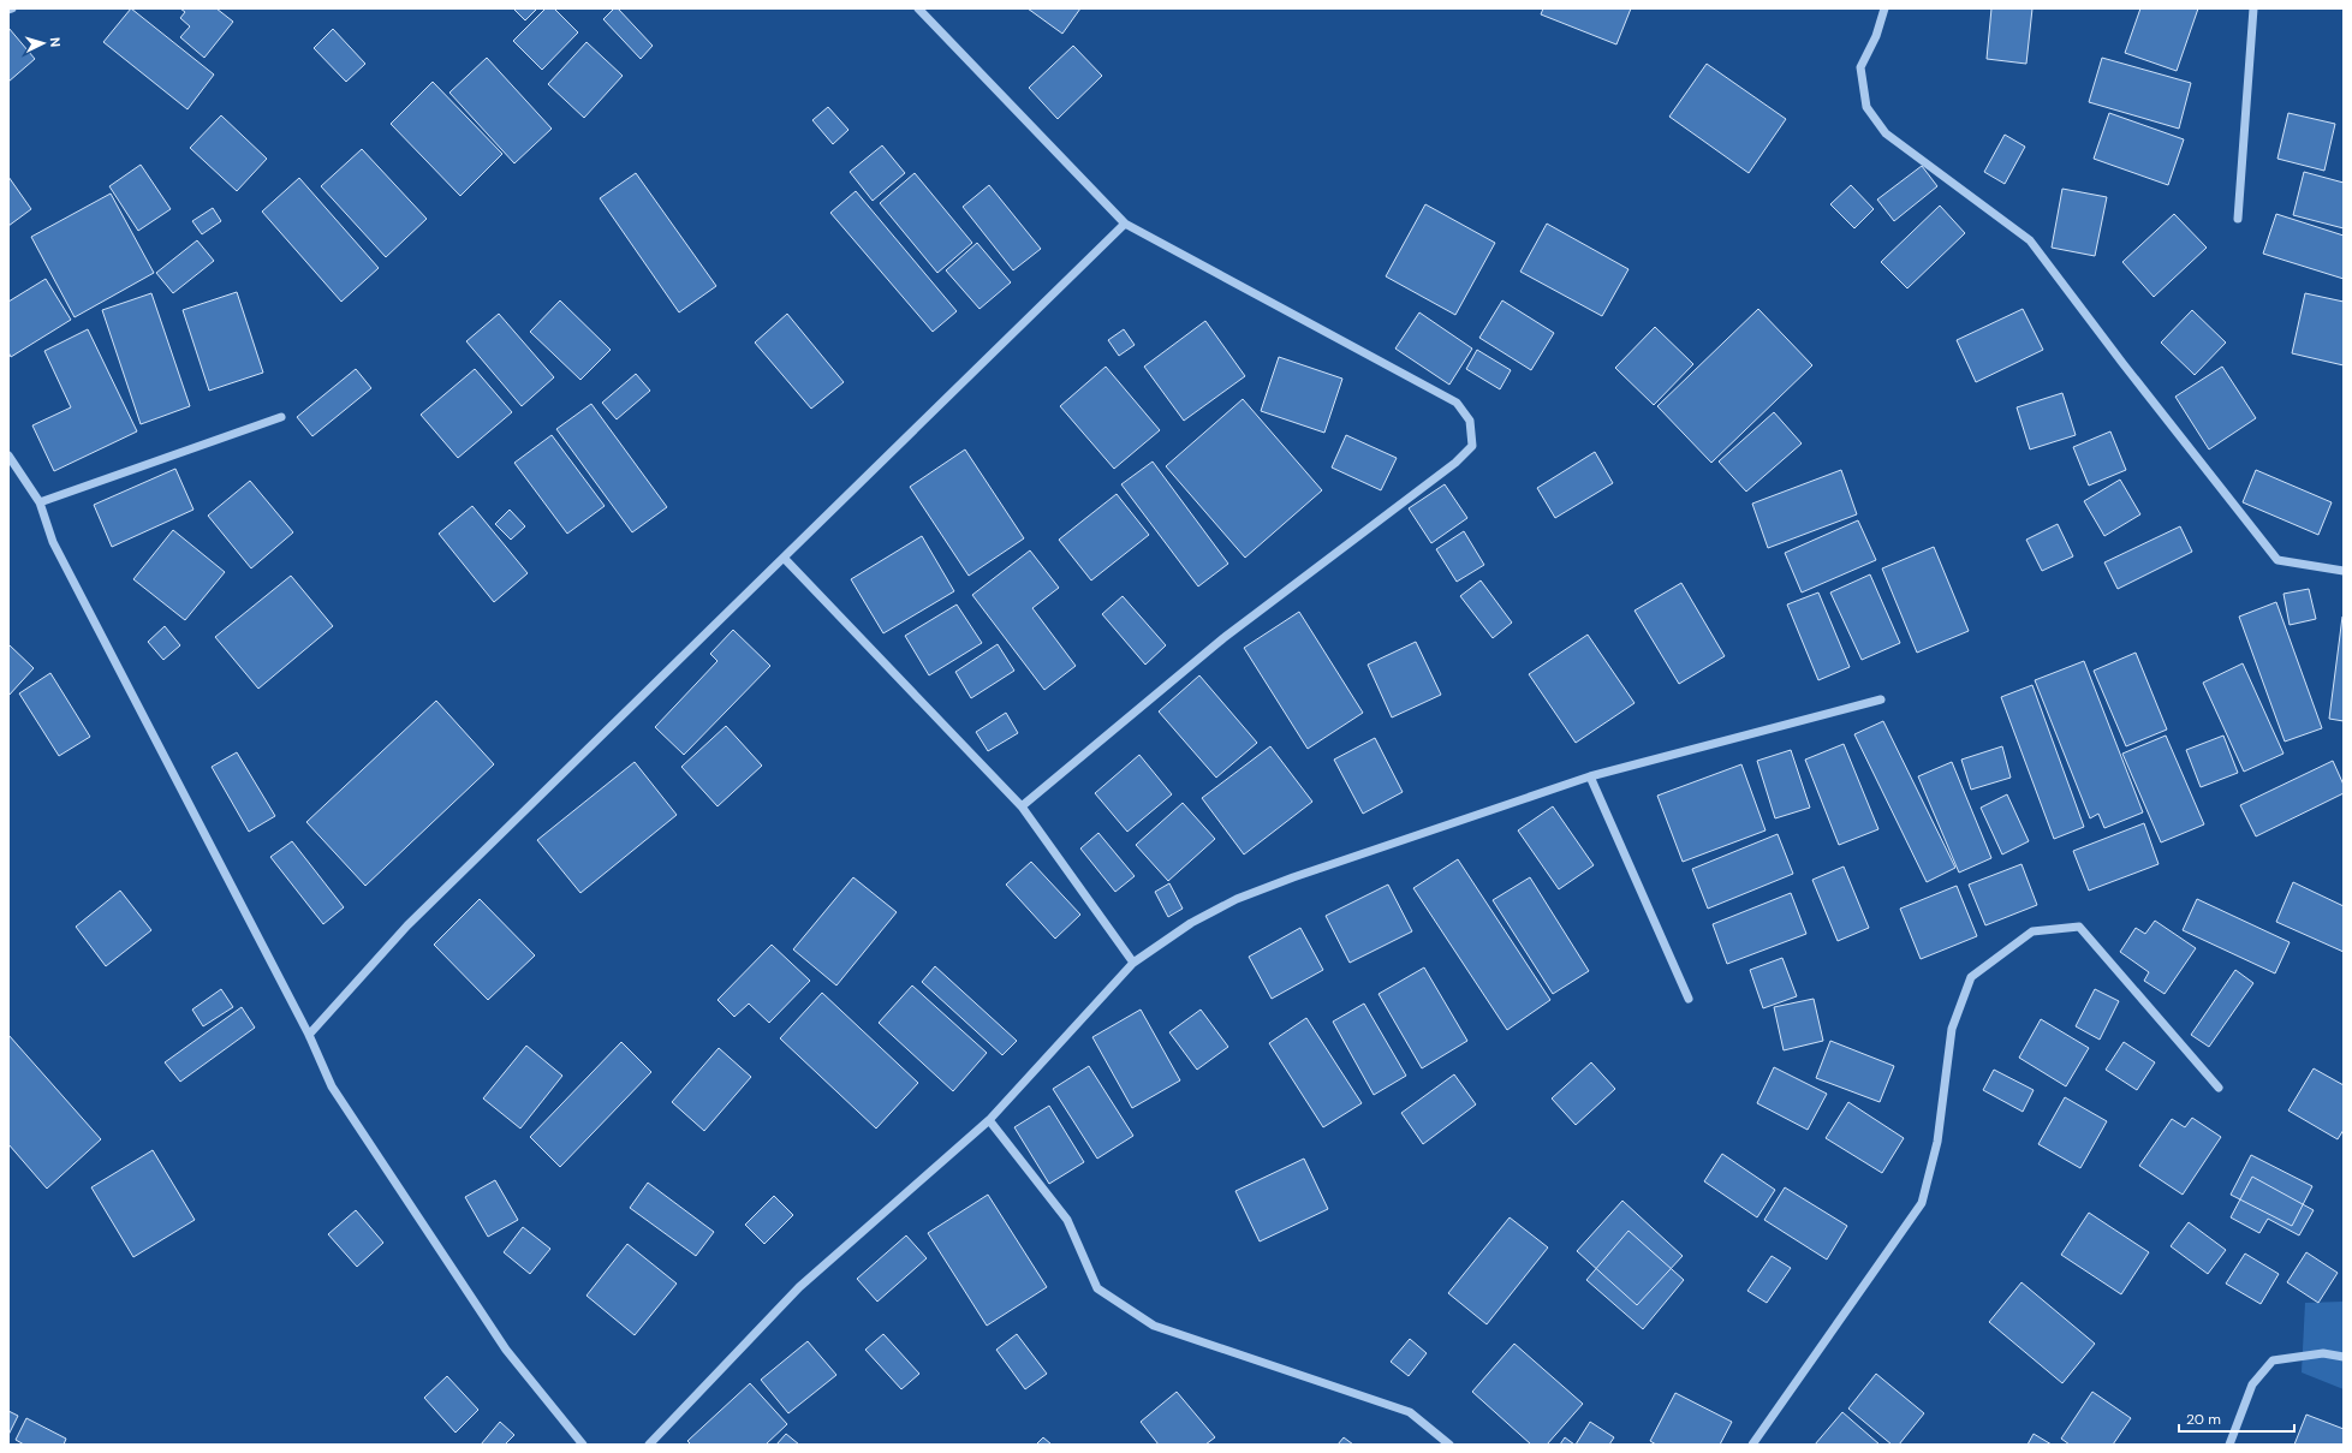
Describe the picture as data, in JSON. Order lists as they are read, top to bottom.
{
  "scale_bar": "20 m",
  "north": "right"
}
